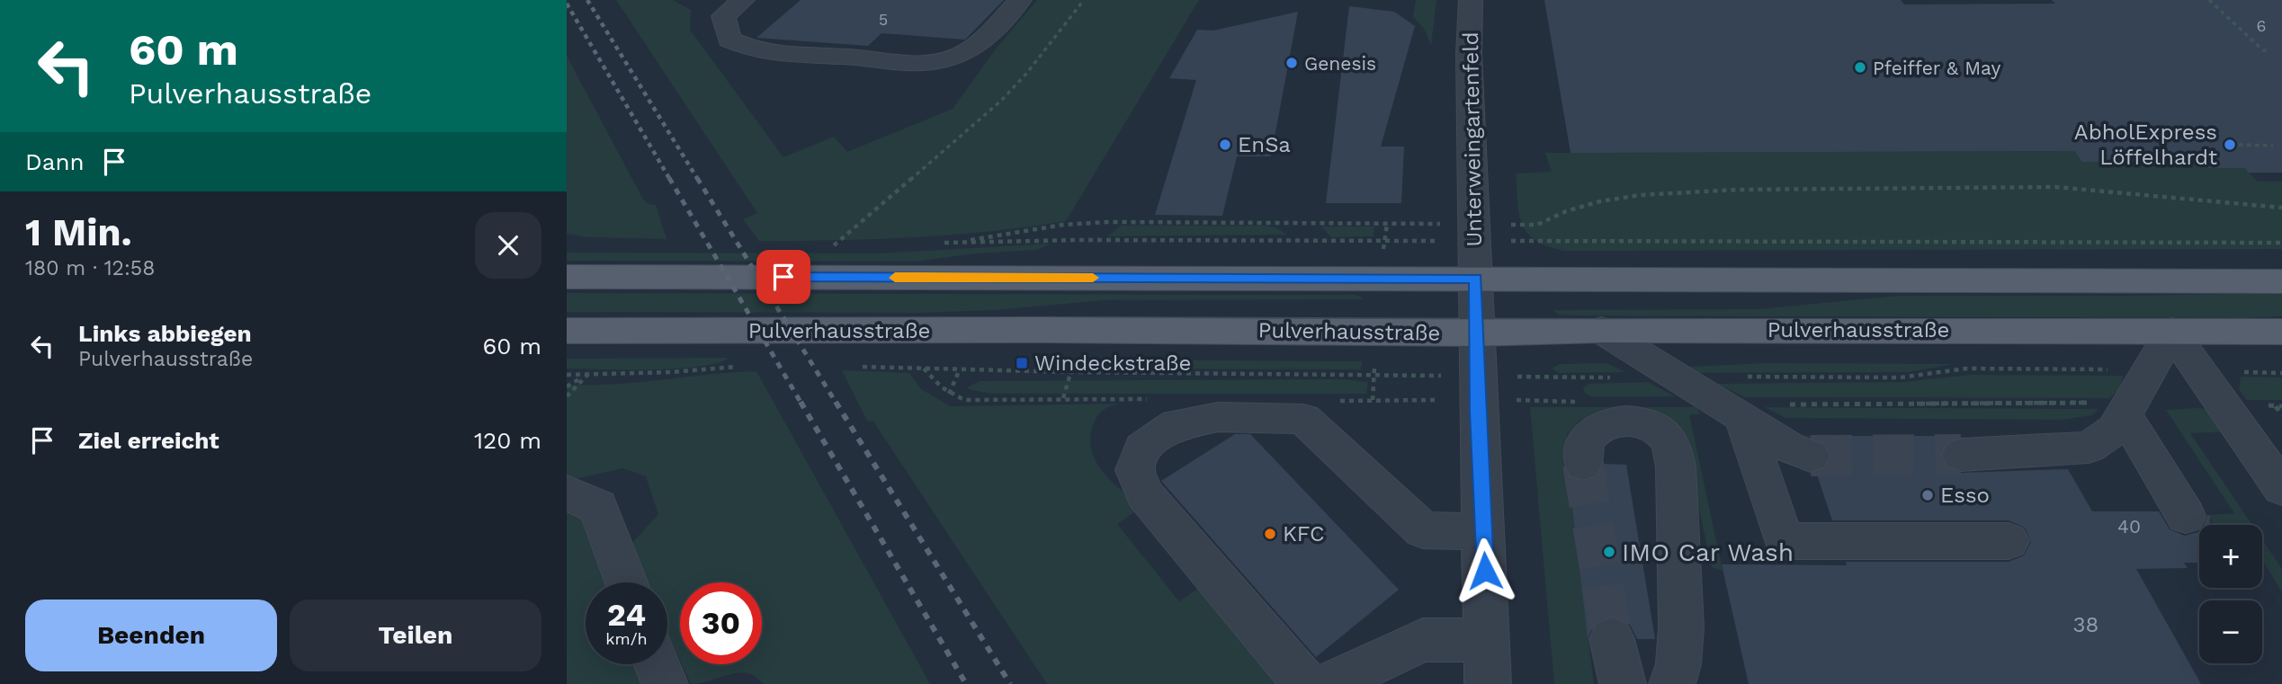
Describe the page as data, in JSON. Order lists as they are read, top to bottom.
{
  "streets": {
    "main road": ["Pulverhausstraße"],
    "street": ["Unterweingartenfeld"]
  },
  "crossings": [
    ["Unterweingartenfeld", "Pulverhausstraße"]
  ],
  "places": {
    "other": [
      "Genesis",
      "Pfeiffer & May",
      "EnSa",
      "AbholExpress Löffelhardt",
      "Esso",
      "KFC",
      "IMO Car Wash"
    ],
    "transit": ["Windeckstraße"]
  },
  "house_numbers": [
    "5",
    "6",
    "40",
    "38"
  ],
  "page": {
    "turn": ["60 m", "Pulverhausstraße"],
    "then": "Dann",
    "heading": ["1 Min.", "180 m · 12:58"],
    "list": [
      {
        "name": "Links abbiegen",
        "note": "Pulverhausstraße",
        "value": "60 m"
      },
      {
        "name": "Ziel erreicht",
        "value": "120 m"
      }
    ],
    "map_buttons": ["+", "−"],
    "speed": "24 km/h",
    "limit": "30",
    "buttons": ["Beenden", "Teilen"]
  }
}
